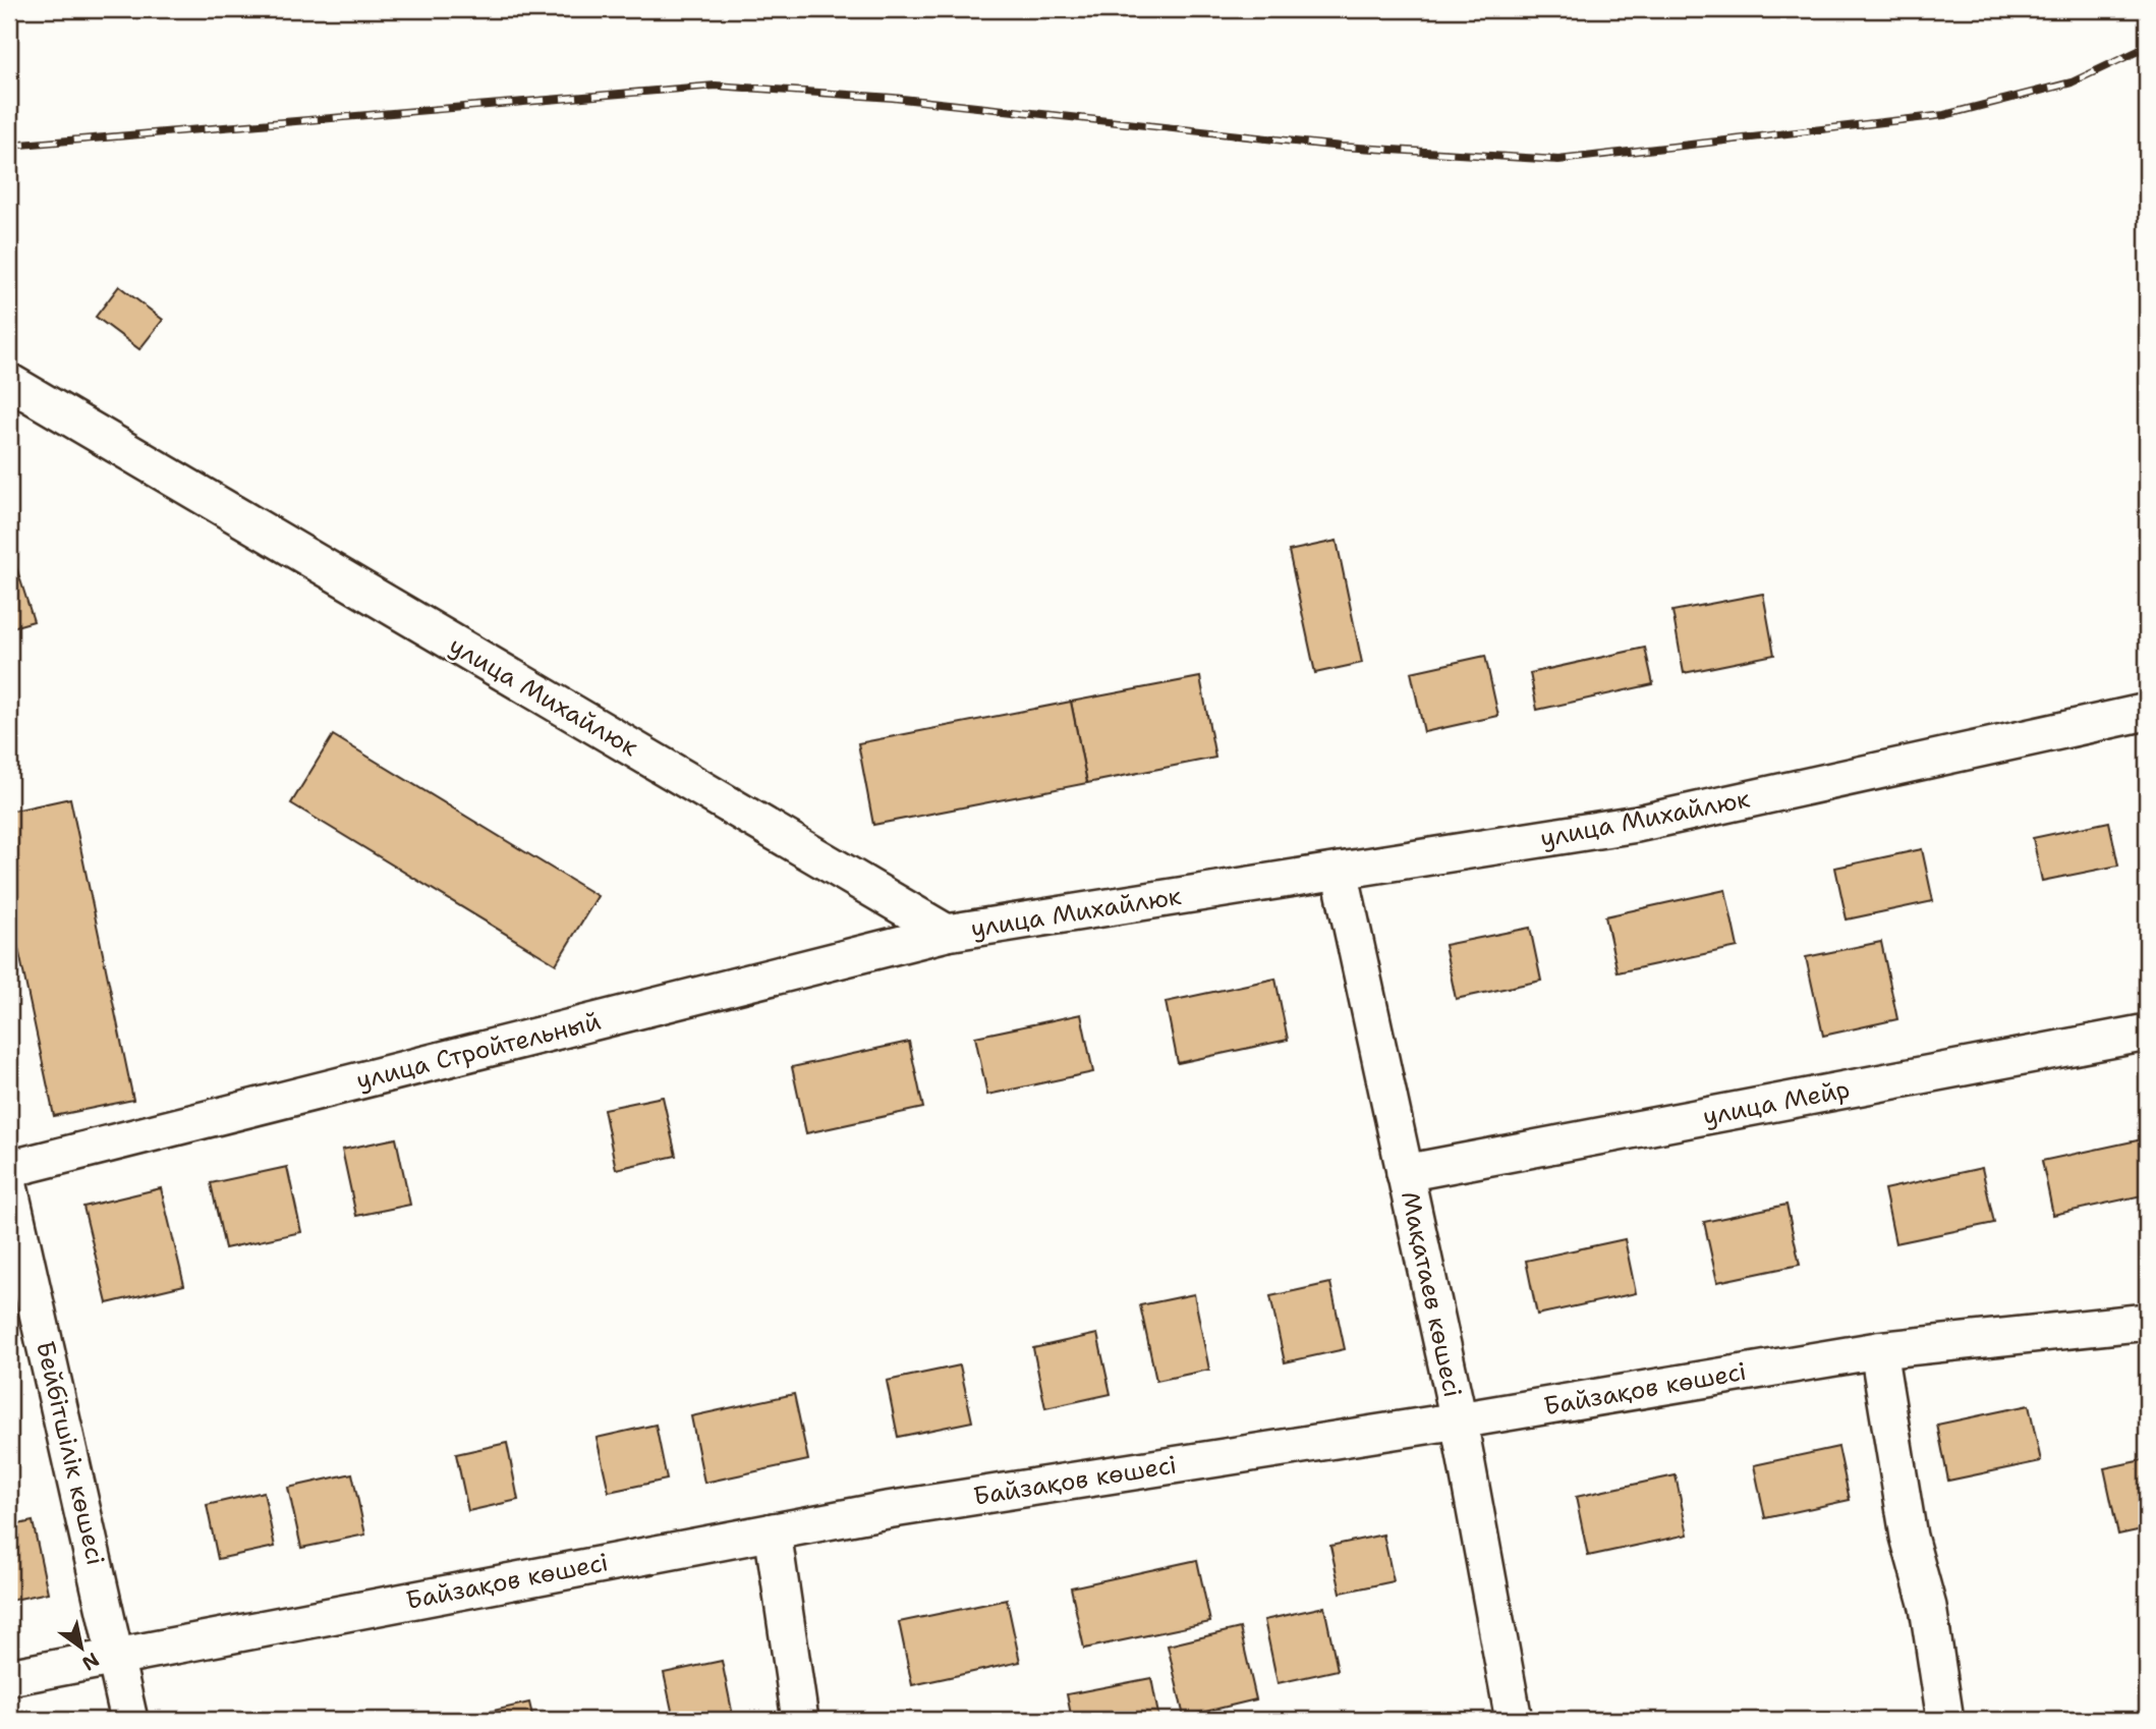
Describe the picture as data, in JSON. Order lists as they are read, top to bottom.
{
  "streets": {
    "street": [
      "улица Михайлюк",
      "улица Стройтельный",
      "улица Мейр",
      "Мақатаев көшесі",
      "Байзақов көшесі",
      "Бейбітшілік көшесі"
    ]
  },
  "crossings": [
    ["улица Михайлюк", "улица Стройтельный"],
    ["улица Михайлюк", "Мақатаев көшесі"],
    ["улица Мейр", "Мақатаев көшесі"],
    ["Мақатаев көшесі", "Байзақов көшесі"],
    ["Байзақов көшесі", "Бейбітшілік көшесі"]
  ],
  "north": "bottom right"
}
